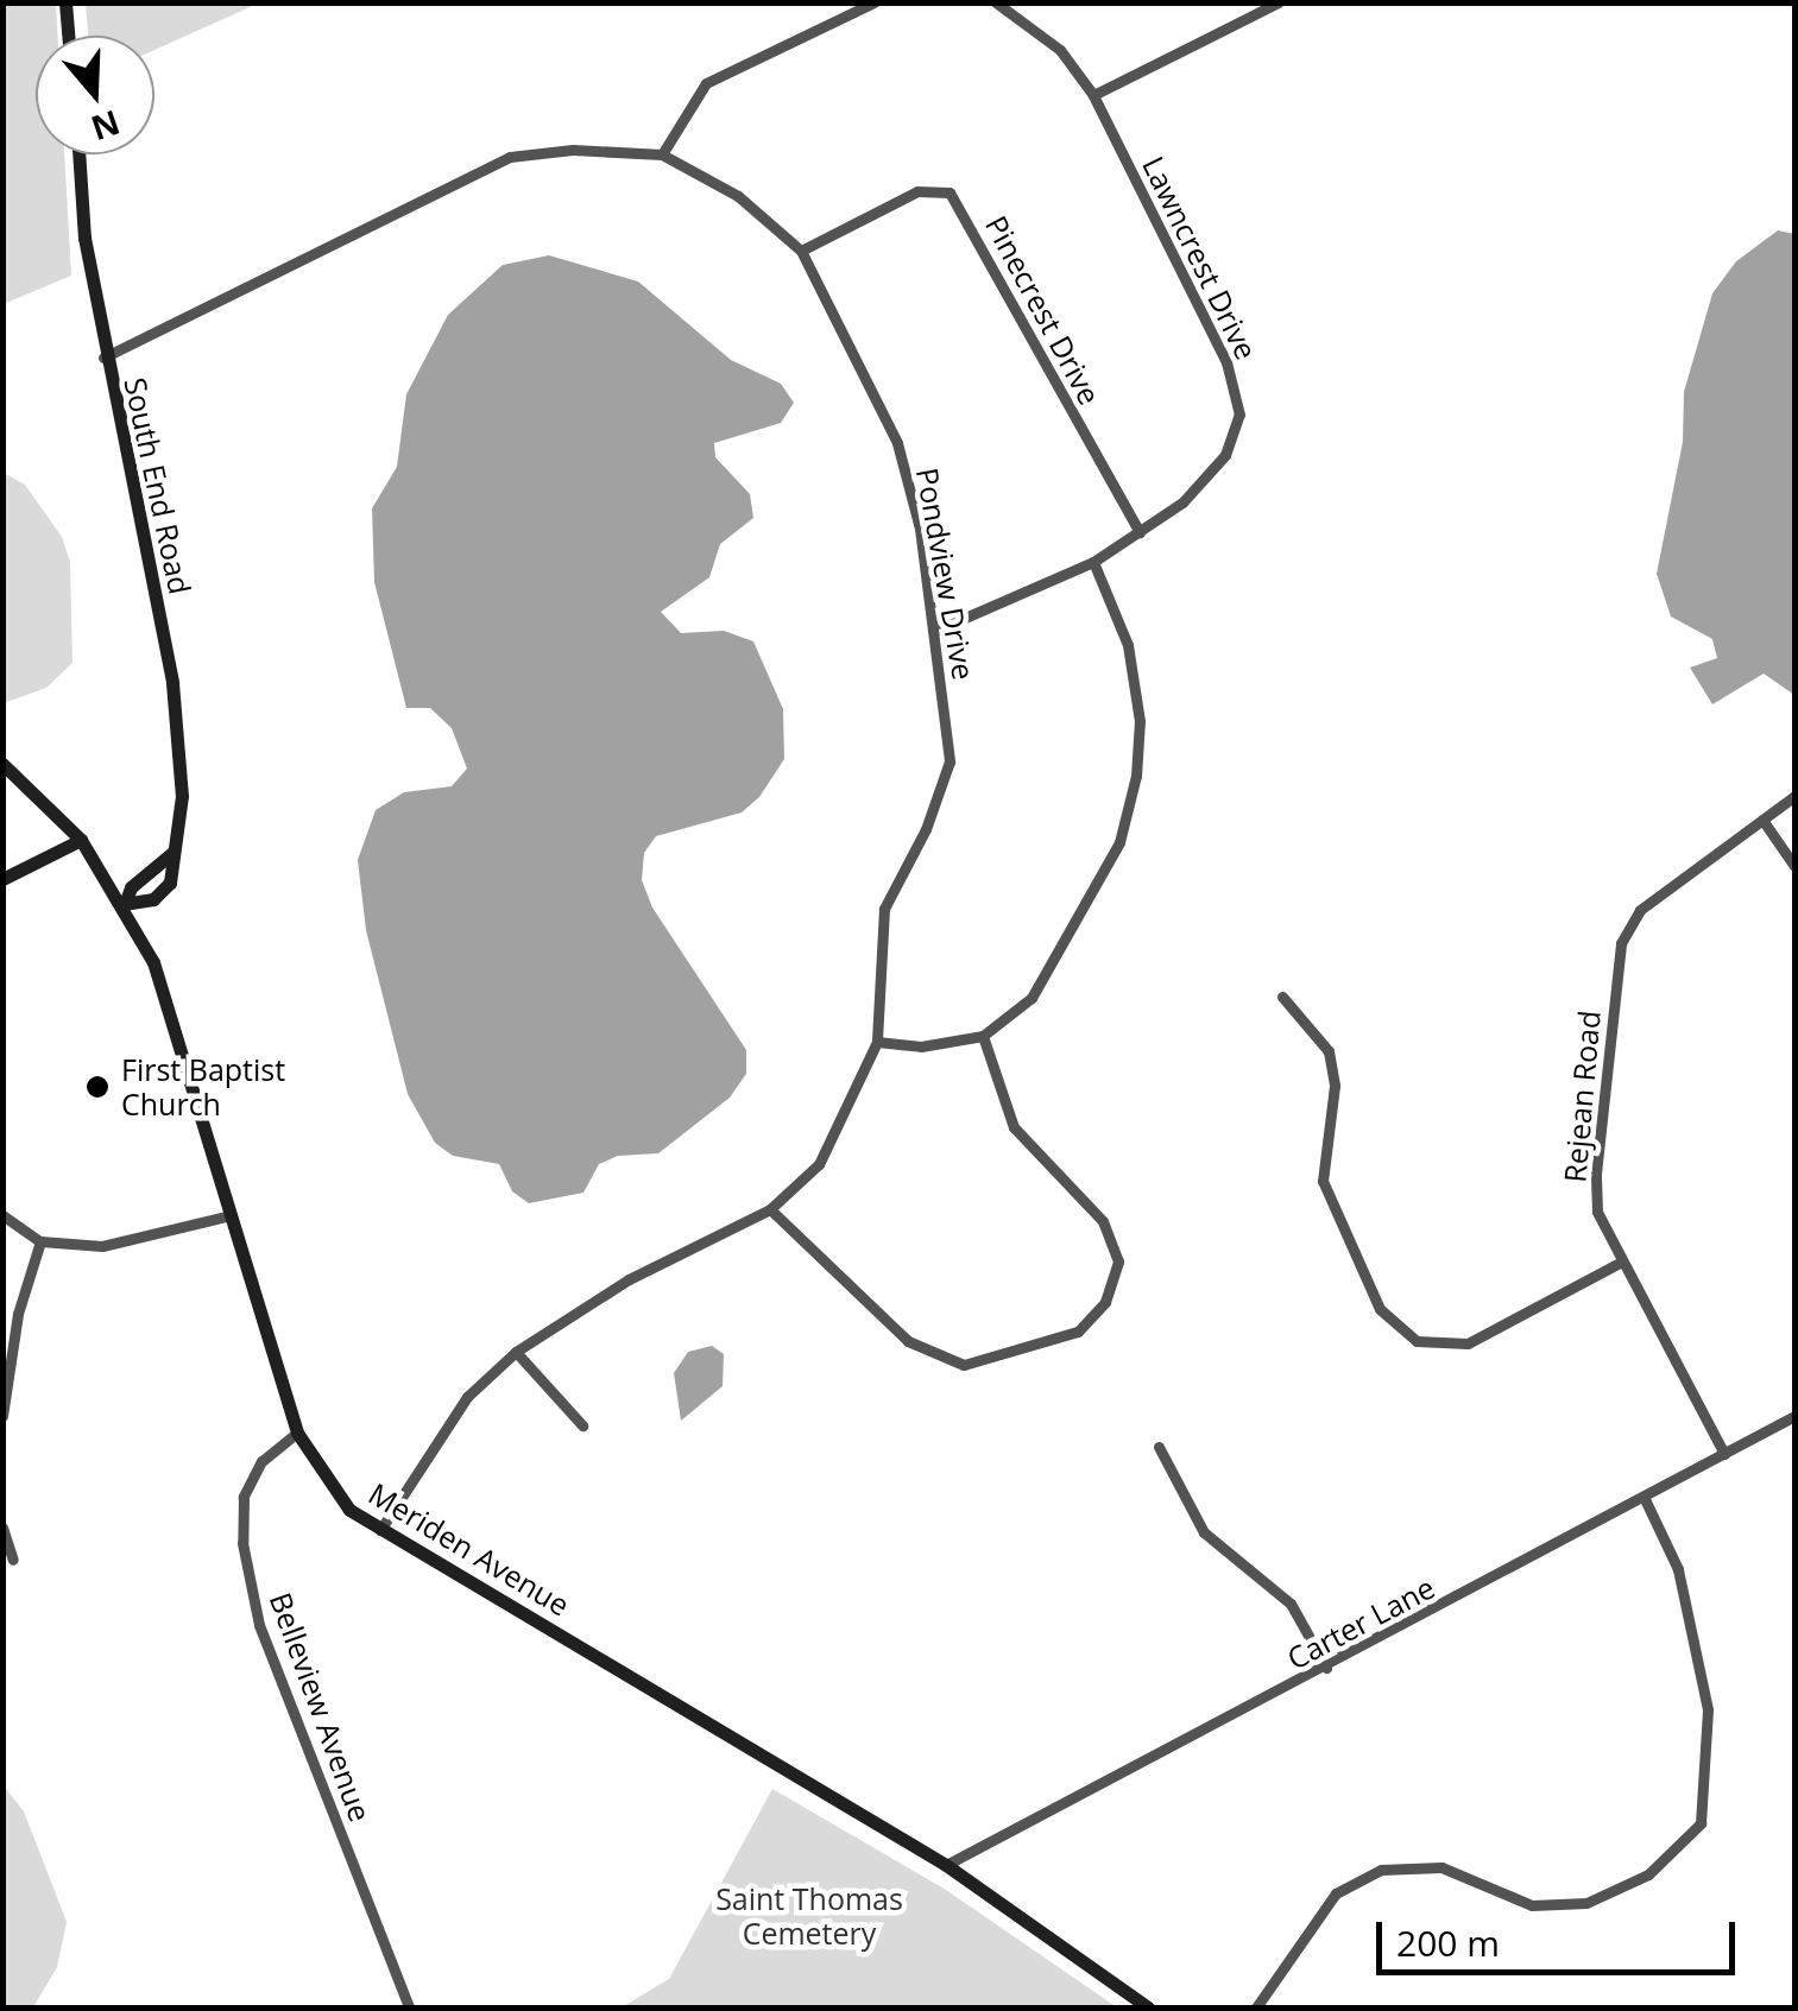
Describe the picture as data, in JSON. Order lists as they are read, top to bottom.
{
  "streets": {
    "main road": ["South End Road", "Meriden Avenue"],
    "street": [
      "Lawncrest Drive",
      "Pinecrest Drive",
      "Pondview Drive",
      "Rejean Road",
      "Carter Lane",
      "Belleview Avenue"
    ]
  },
  "crossings": [
    ["Lawncrest Drive", "Pinecrest Drive"],
    ["Lawncrest Drive", "Pondview Drive"],
    ["Pinecrest Drive", "Pondview Drive"],
    ["South End Road", "Pondview Drive"],
    ["South End Road", "Meriden Avenue"],
    ["Pondview Drive", "Meriden Avenue"],
    ["Rejean Road", "Carter Lane"],
    ["Meriden Avenue", "Carter Lane"],
    ["Meriden Avenue", "Belleview Avenue"]
  ],
  "parks": ["Saint Thomas Cemetery"],
  "places": ["First Baptist Church"],
  "scale_bar": "200 m",
  "north": "bottom"
}
